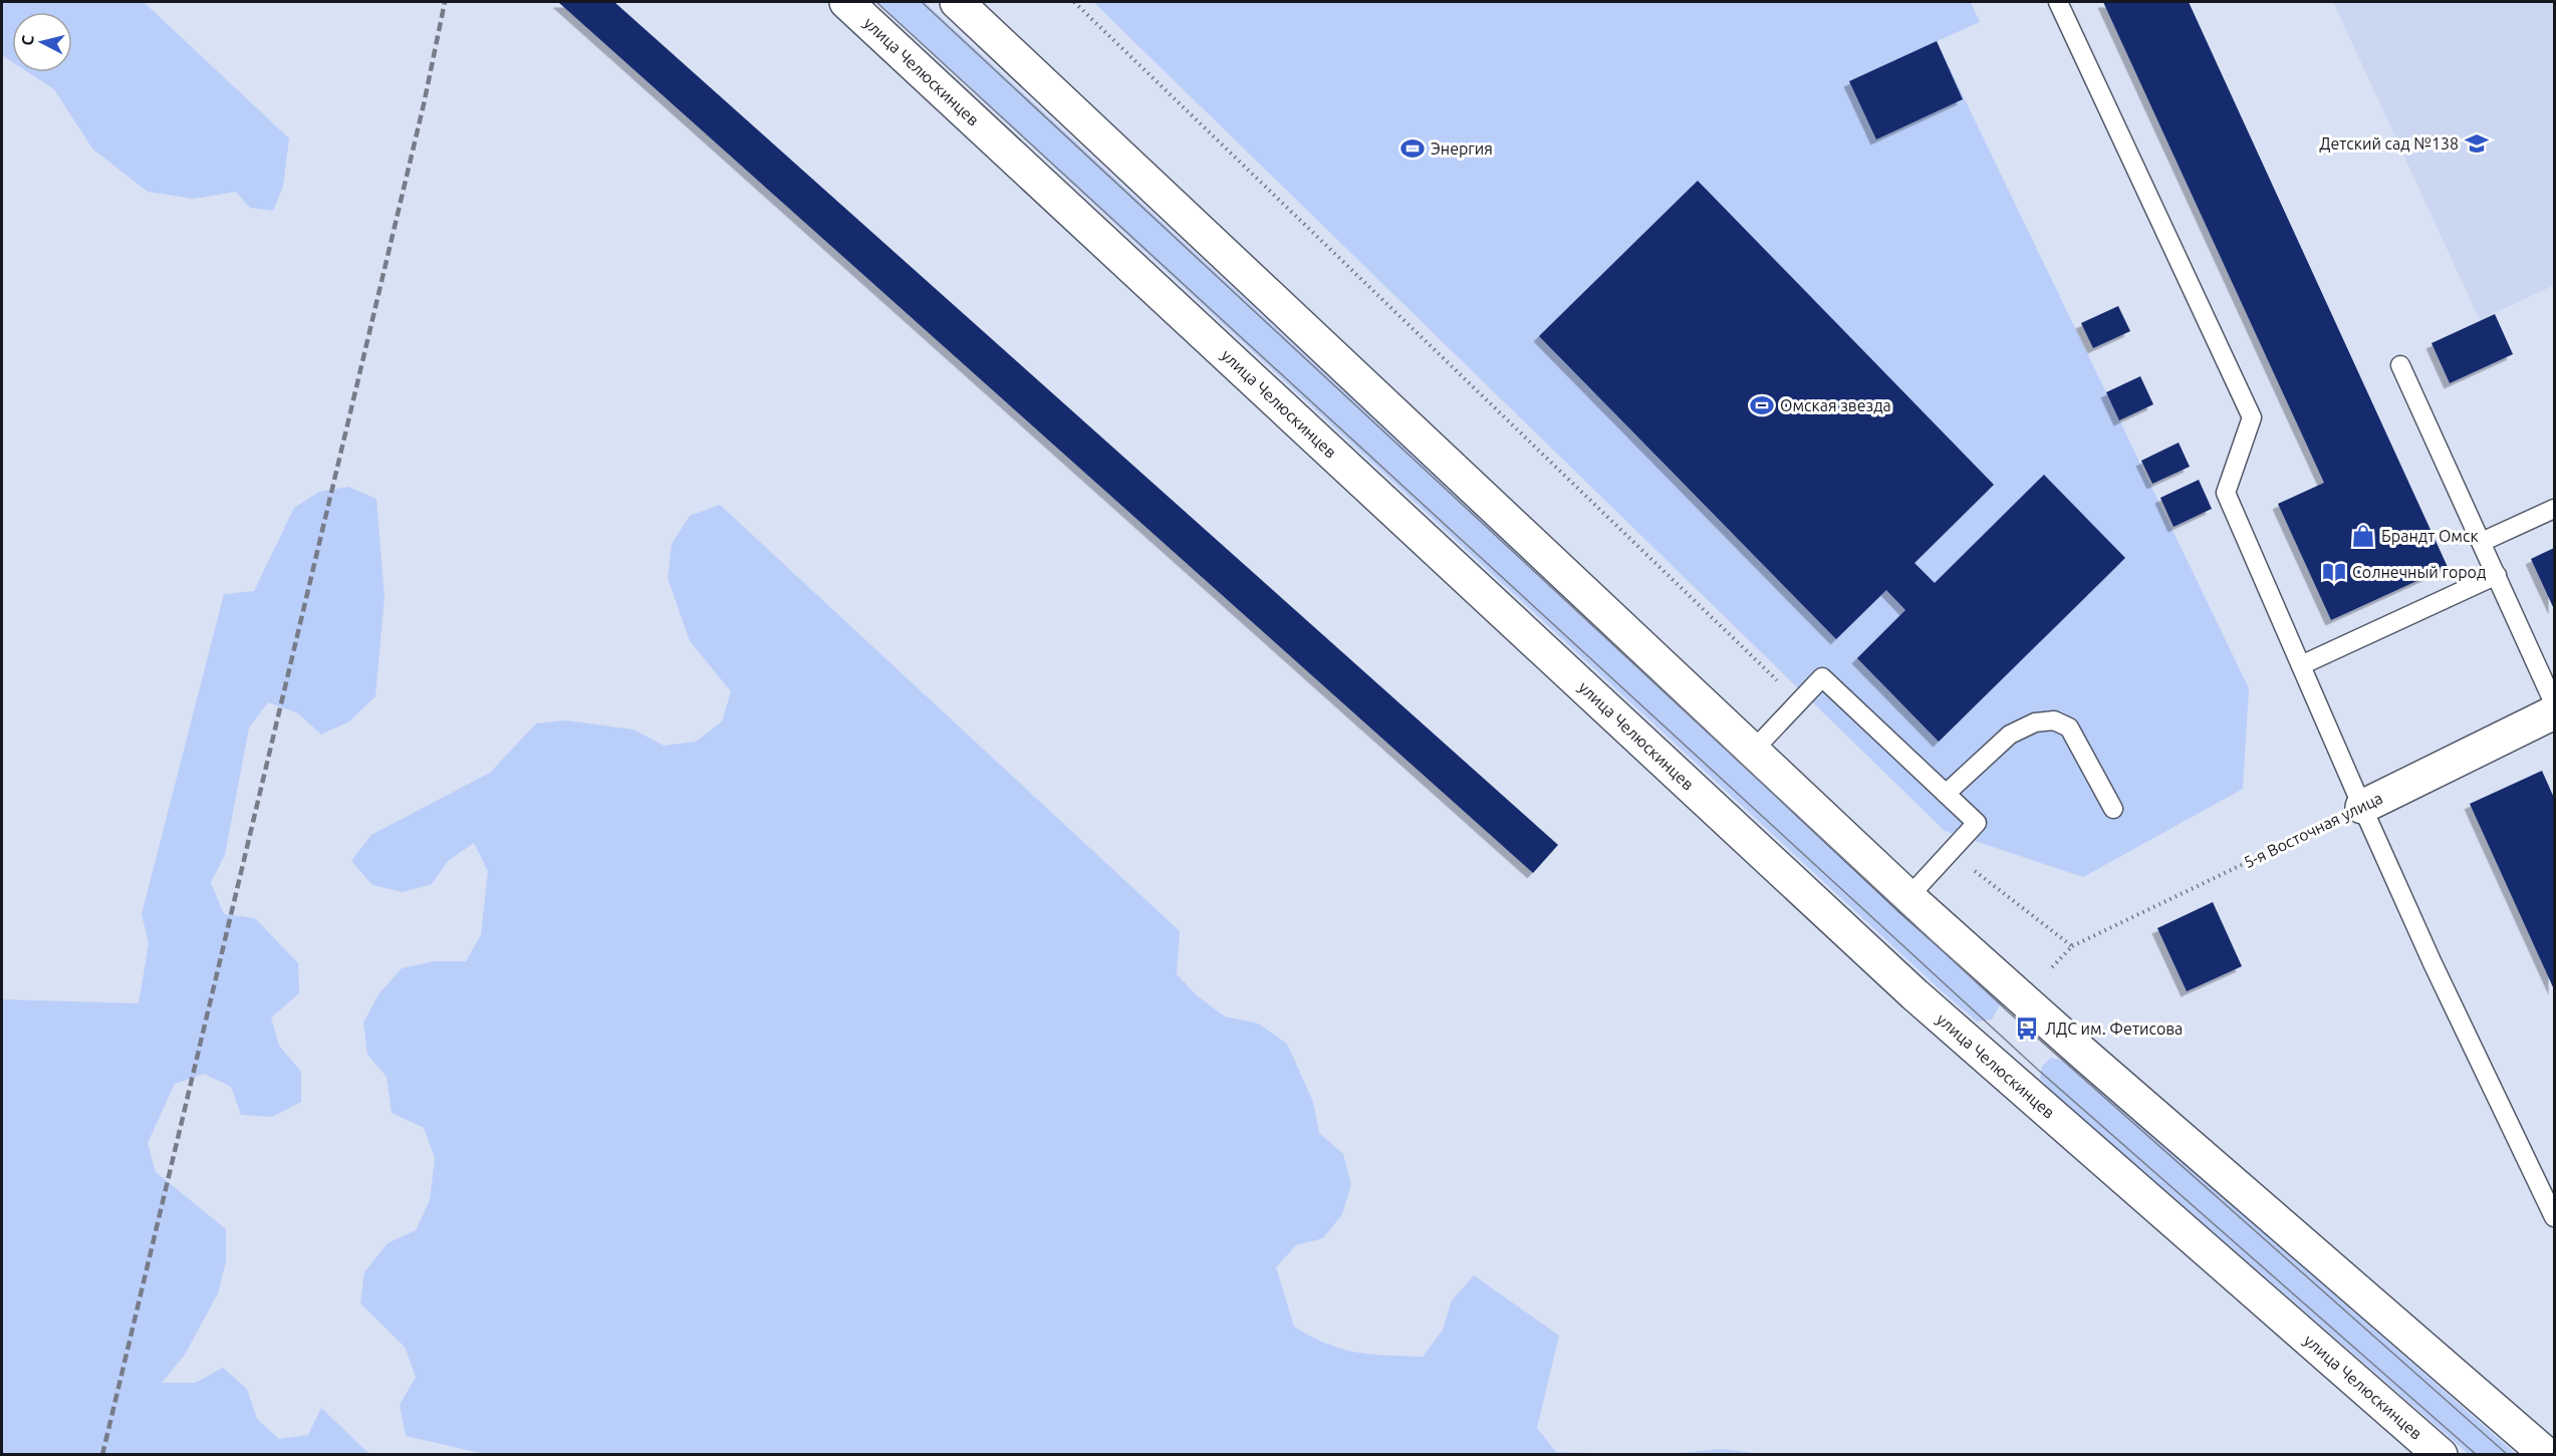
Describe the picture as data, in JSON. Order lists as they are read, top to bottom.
{
  "streets": {
    "main road": ["улица Челюскинцев", "5-я Восточная улица"]
  },
  "places": {
    "school or university": ["Детский сад №138"],
    "sports": ["Энергия", "Омская звезда"],
    "shop": ["Брандт Омск"],
    "library": ["Солнечный город"],
    "bus stop": ["ЛДС им. Фетисова"]
  },
  "north": "left"
}
